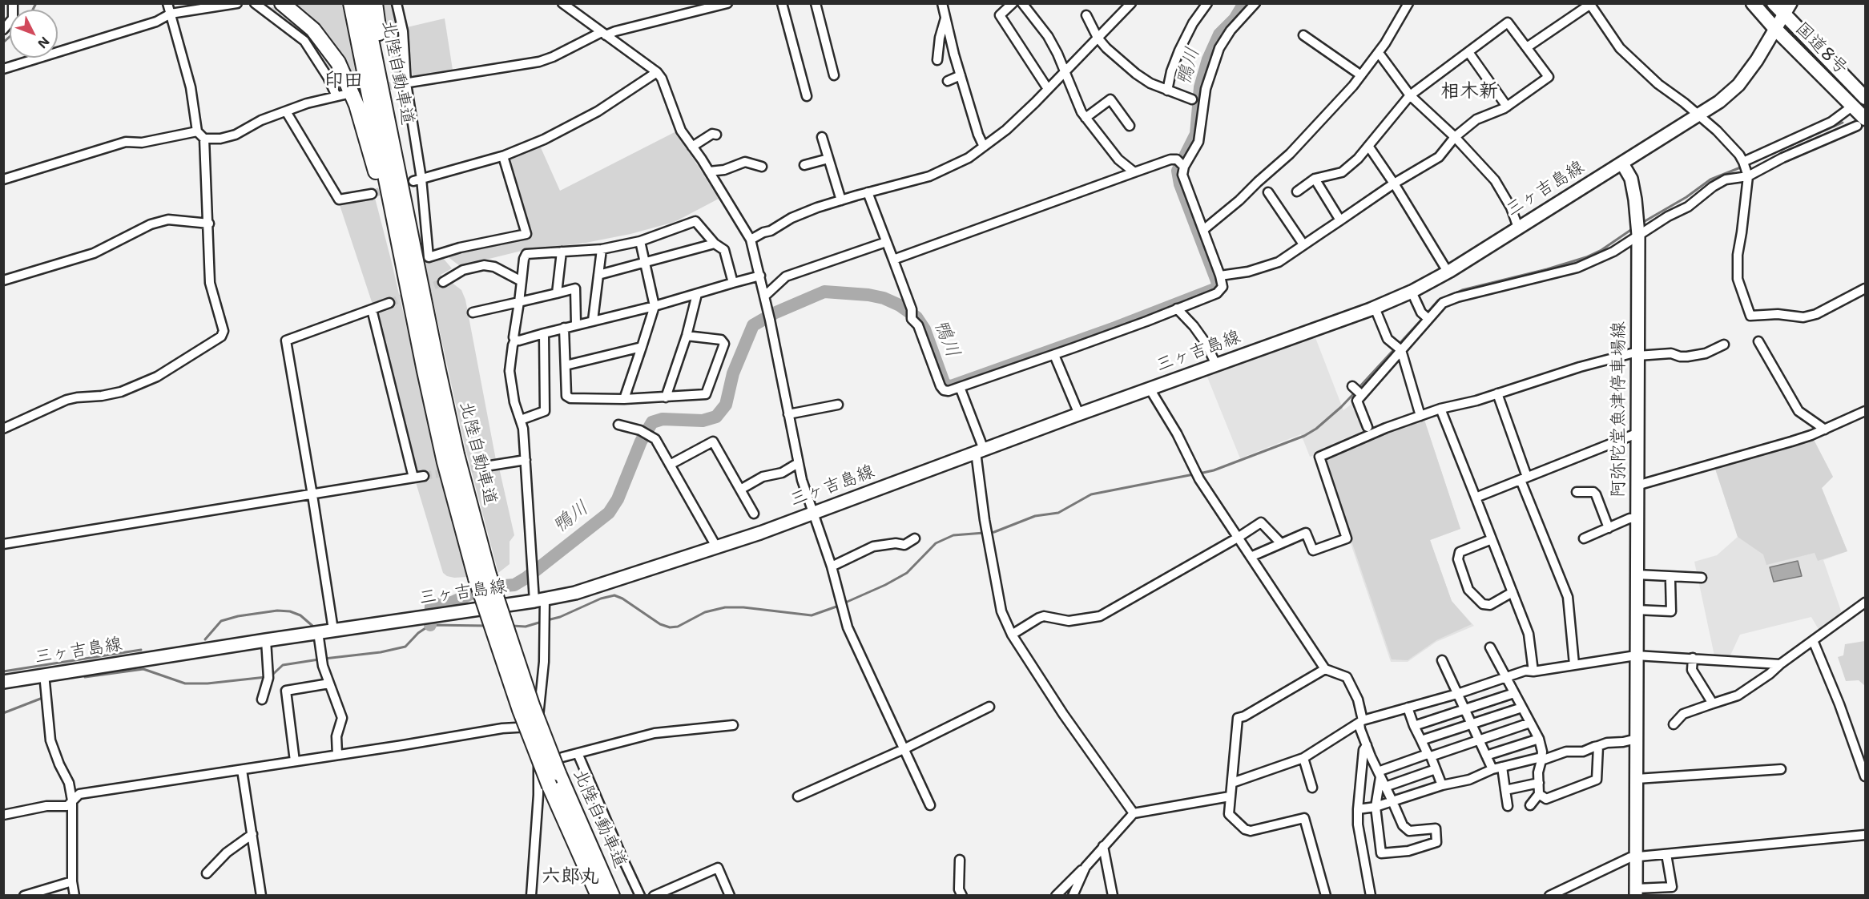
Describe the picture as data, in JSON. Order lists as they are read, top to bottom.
{
  "streets": {
    "highway": ["国道8号", "北陸自動車道"],
    "main road": ["三ヶ吉島線", "阿弥陀堂魚津停車場線"]
  },
  "crossings": [
    ["三ヶ吉島線", "阿弥陀堂魚津停車場線"]
  ],
  "districts": ["印田", "相木新", "六郎丸"],
  "water": ["鴨川"],
  "north": "bottom right"
}
